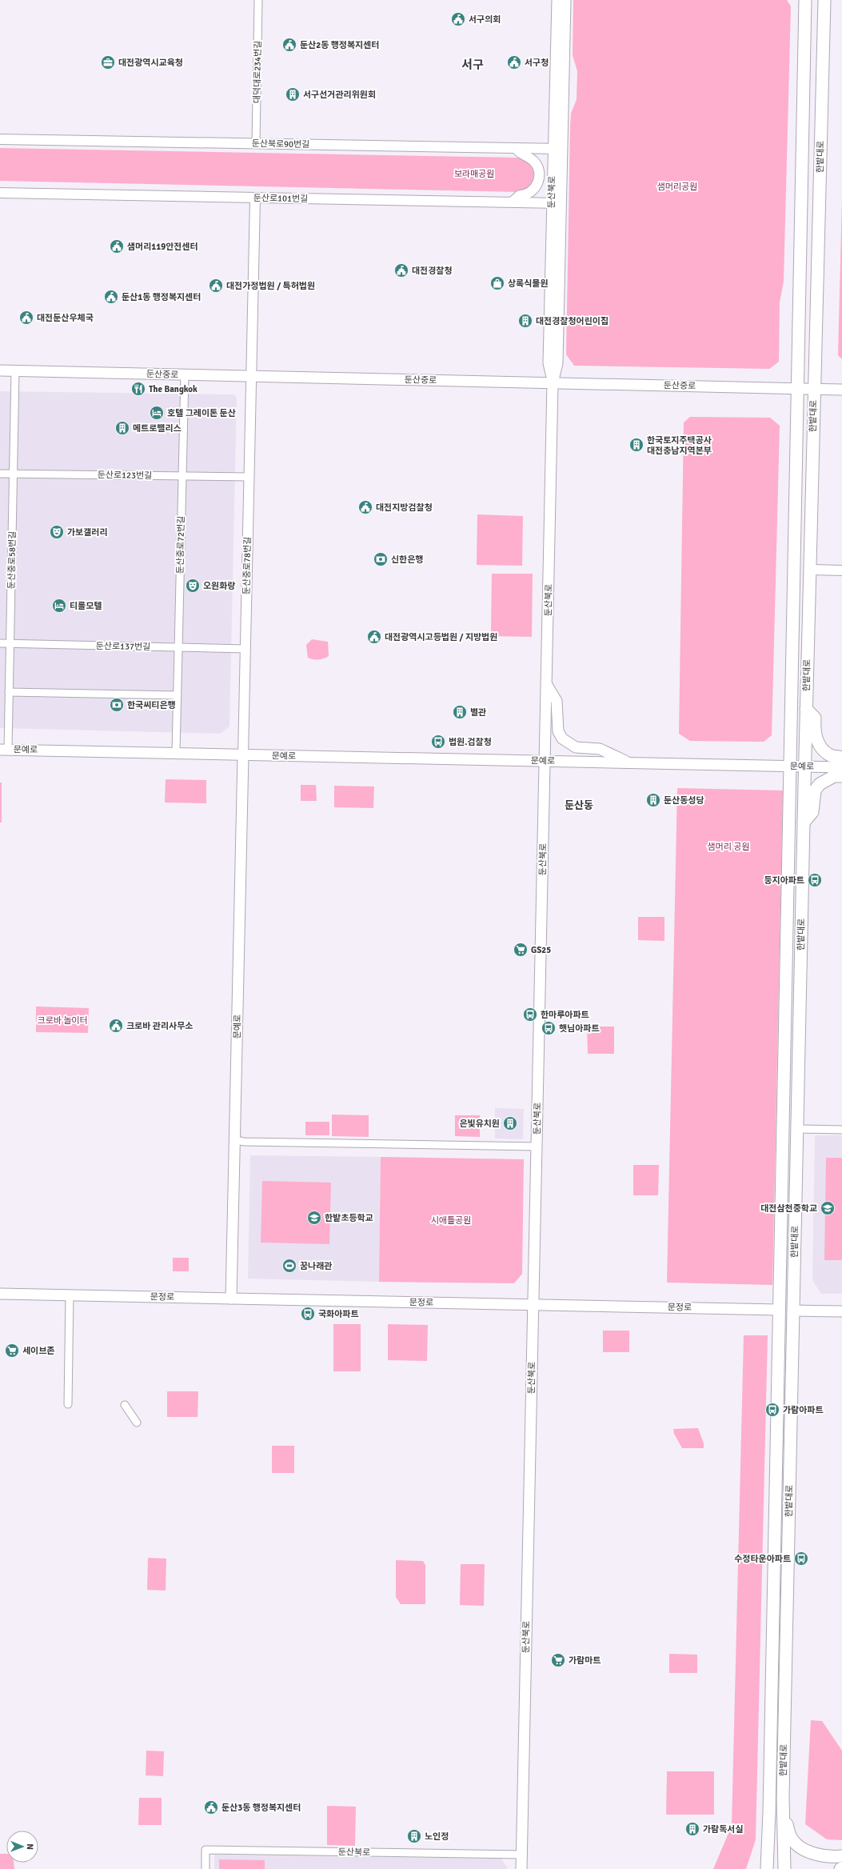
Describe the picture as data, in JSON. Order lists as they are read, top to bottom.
{
  "streets": {
    "main road": [
      "한밭대로",
      "둔산북로",
      "둔산중로",
      "문예로",
      "문정로"
    ],
    "street": [
      "대덕대로234번길",
      "둔산북로90번길",
      "둔산로101번길",
      "둔산로123번길",
      "둔산중로72번길",
      "둔산중로58번길",
      "둔산중로78번길",
      "둔산로137번길"
    ]
  },
  "crossings": [
    ["대덕대로234번길", "둔산북로90번길"],
    ["둔산북로90번길", "둔산북로"],
    ["한밭대로", "둔산중로"],
    ["한밭대로", "문예로"],
    ["한밭대로", "문정로"],
    ["둔산북로", "둔산로101번길"],
    ["둔산북로", "둔산중로"],
    ["둔산북로", "문예로"],
    ["둔산북로", "문정로"],
    ["둔산로101번길", "둔산중로78번길"],
    ["둔산중로", "둔산중로72번길"],
    ["둔산중로", "둔산중로58번길"],
    ["둔산중로", "둔산중로78번길"],
    ["둔산로123번길", "둔산중로72번길"],
    ["둔산로123번길", "둔산중로58번길"],
    ["둔산로123번길", "둔산중로78번길"],
    ["둔산중로72번길", "둔산로137번길"],
    ["둔산중로72번길", "문예로"],
    ["둔산중로58번길", "둔산로137번길"],
    ["둔산중로58번길", "문예로"],
    ["둔산중로78번길", "둔산로137번길"],
    ["둔산중로78번길", "문예로"],
    ["문예로", "문정로"]
  ],
  "districts": ["서구", "둔산동"],
  "parks": [
    "보라매공원",
    "샘머리공원",
    "샘머리 공원",
    "크로바 놀이터",
    "시애틀공원"
  ],
  "places": {
    "public building": [
      "서구의회",
      "둔산2동 행정복지센터",
      "서구청",
      "샘머리119안전센터",
      "대전경찰청",
      "대전가정법원 / 특허법원",
      "둔산1동 행정복지센터",
      "대전둔산우체국",
      "대전지방검찰청",
      "대전광역시고등법원 / 지방법원",
      "크로바 관리사무소",
      "둔산3동 행정복지센터"
    ],
    "office": ["대전광역시교육청"],
    "building": [
      "서구선거관리위원회",
      "대전경찰청어린이집",
      "메트로팰리스",
      "한국토지주택공사 대전충남지역본부",
      "별관",
      "둔산동성당",
      "은빛유치원",
      "가람독서실",
      "노인정"
    ],
    "shop": ["상록식물원"],
    "restaurant": ["The Bangkok"],
    "hotel": ["호텔 그레이톤 둔산", "티롤모텔"],
    "theatre": ["가보갤러리", "오원화랑"],
    "bank": ["신한은행", "한국씨티은행"],
    "bus stop": [
      "법원.검찰청",
      "둥지아파트",
      "한마루아파트",
      "햇님아파트",
      "국화아파트",
      "가람아파트",
      "수정타운아파트"
    ],
    "supermarket": ["GS25", "세이브존", "가람마트"],
    "school or university": ["대전삼천중학교", "한밭초등학교"],
    "sports": ["꿈나래관"]
  },
  "north": "right"
}
